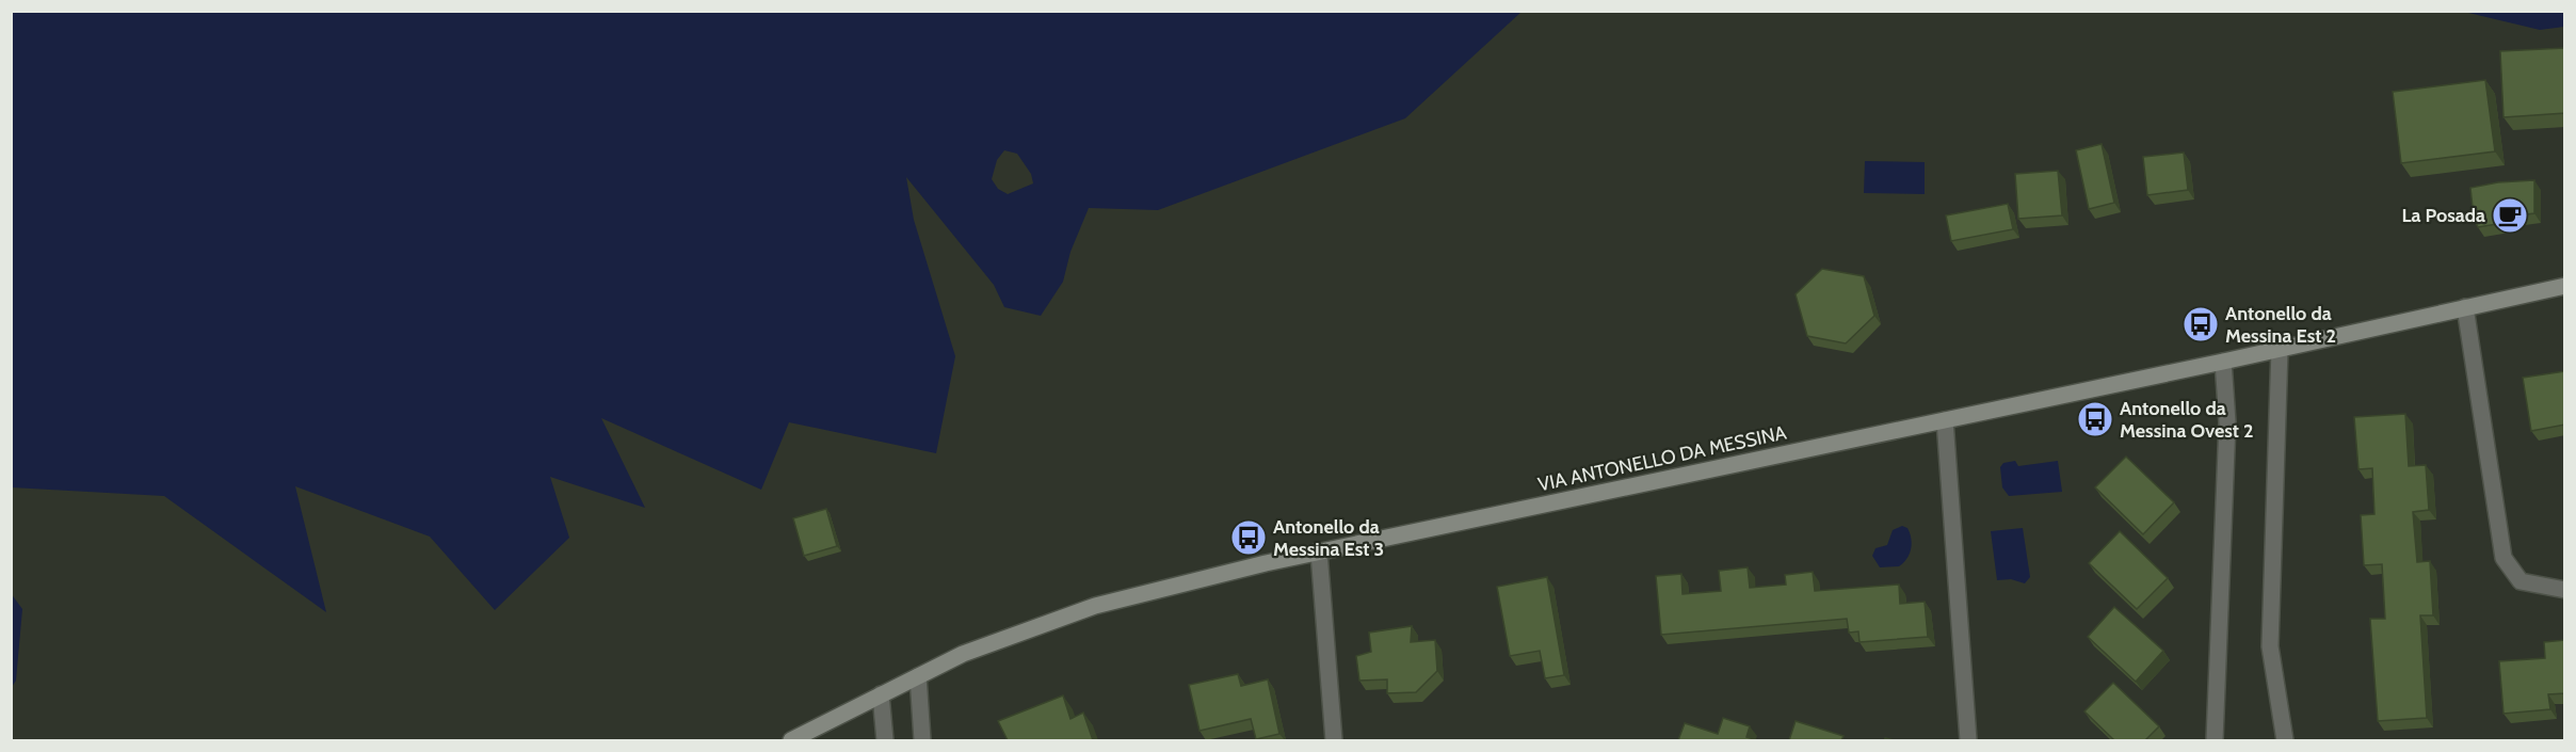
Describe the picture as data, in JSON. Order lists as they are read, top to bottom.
{
  "streets": {
    "main road": ["VIA ANTONELLO DA MESSINA"]
  },
  "places": {
    "cafe": ["La Posada"],
    "bus stop": ["Antonello da Messina Est 2", "Antonello da Messina Ovest 2", "Antonello da Messina Est 3"]
  }
}
